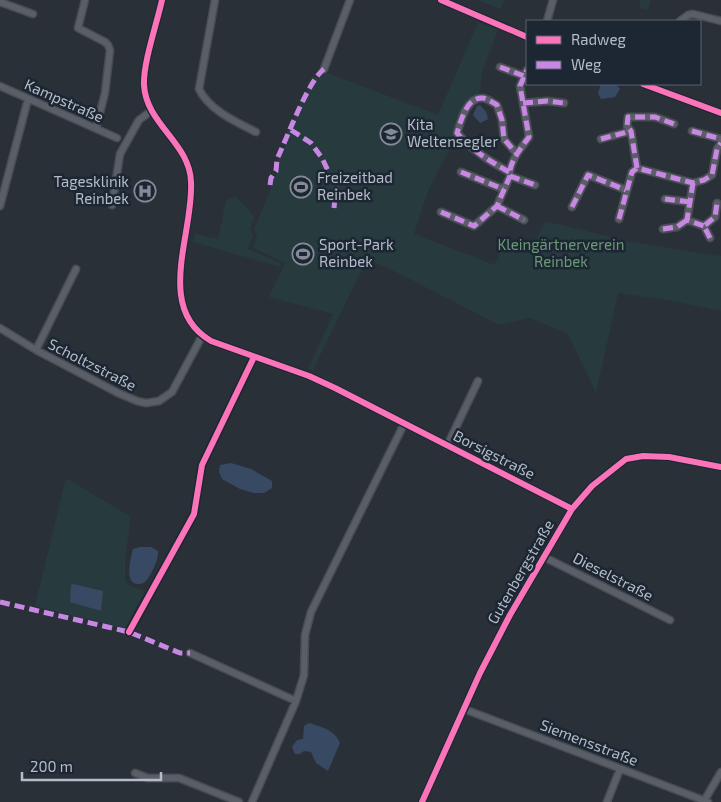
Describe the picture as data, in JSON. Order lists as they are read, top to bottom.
{
  "streets": {
    "street": [
      "Kampstraße",
      "Scholtzstraße",
      "Borsigstraße",
      "Gutenbergstraße",
      "Dieselstraße",
      "Siemensstraße"
    ]
  },
  "crossings": [
    ["Scholtzstraße", "Borsigstraße"],
    ["Borsigstraße", "Gutenbergstraße"],
    ["Gutenbergstraße", "Dieselstraße"],
    ["Gutenbergstraße", "Siemensstraße"]
  ],
  "parks": ["Kleingärtnerverein Reinbek"],
  "places": {
    "school or university": ["Kita Weltensegler"],
    "sports": ["Freizeitbad Reinbek", "Sport-Park Reinbek"],
    "hospital": ["Tagesklinik Reinbek"]
  },
  "legend": ["Radweg", "Weg"],
  "scale_bar": "200 m"
}
